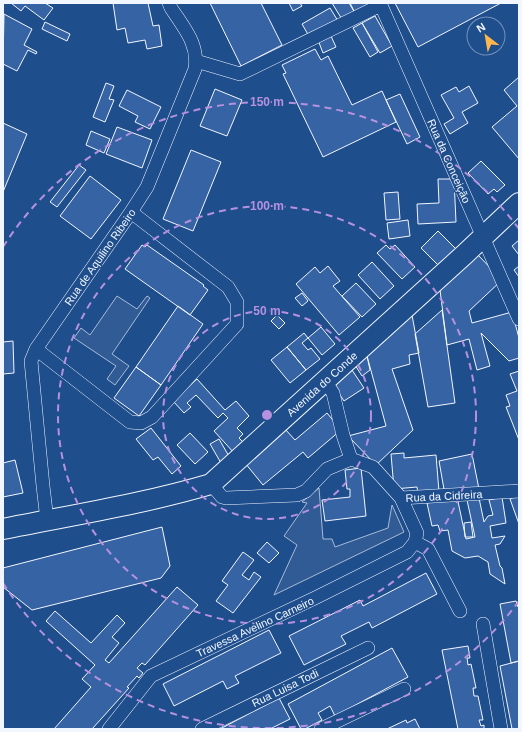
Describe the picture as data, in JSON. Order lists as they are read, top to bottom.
{
  "streets": {
    "main road": ["Avenida do Conde"],
    "street": [
      "Rua da Conceição",
      "Rua de Aquilino Ribeiro",
      "Rua da Cidreira",
      "Travessa Avelino Carneiro",
      "Rua Luisa Todi"
    ]
  },
  "crossings": [
    ["Rua da Conceição", "Avenida do Conde"],
    ["Rua de Aquilino Ribeiro", "Avenida do Conde"]
  ],
  "north": "top left",
  "rings": ["150 m", "100 m", "50 m"]
}
